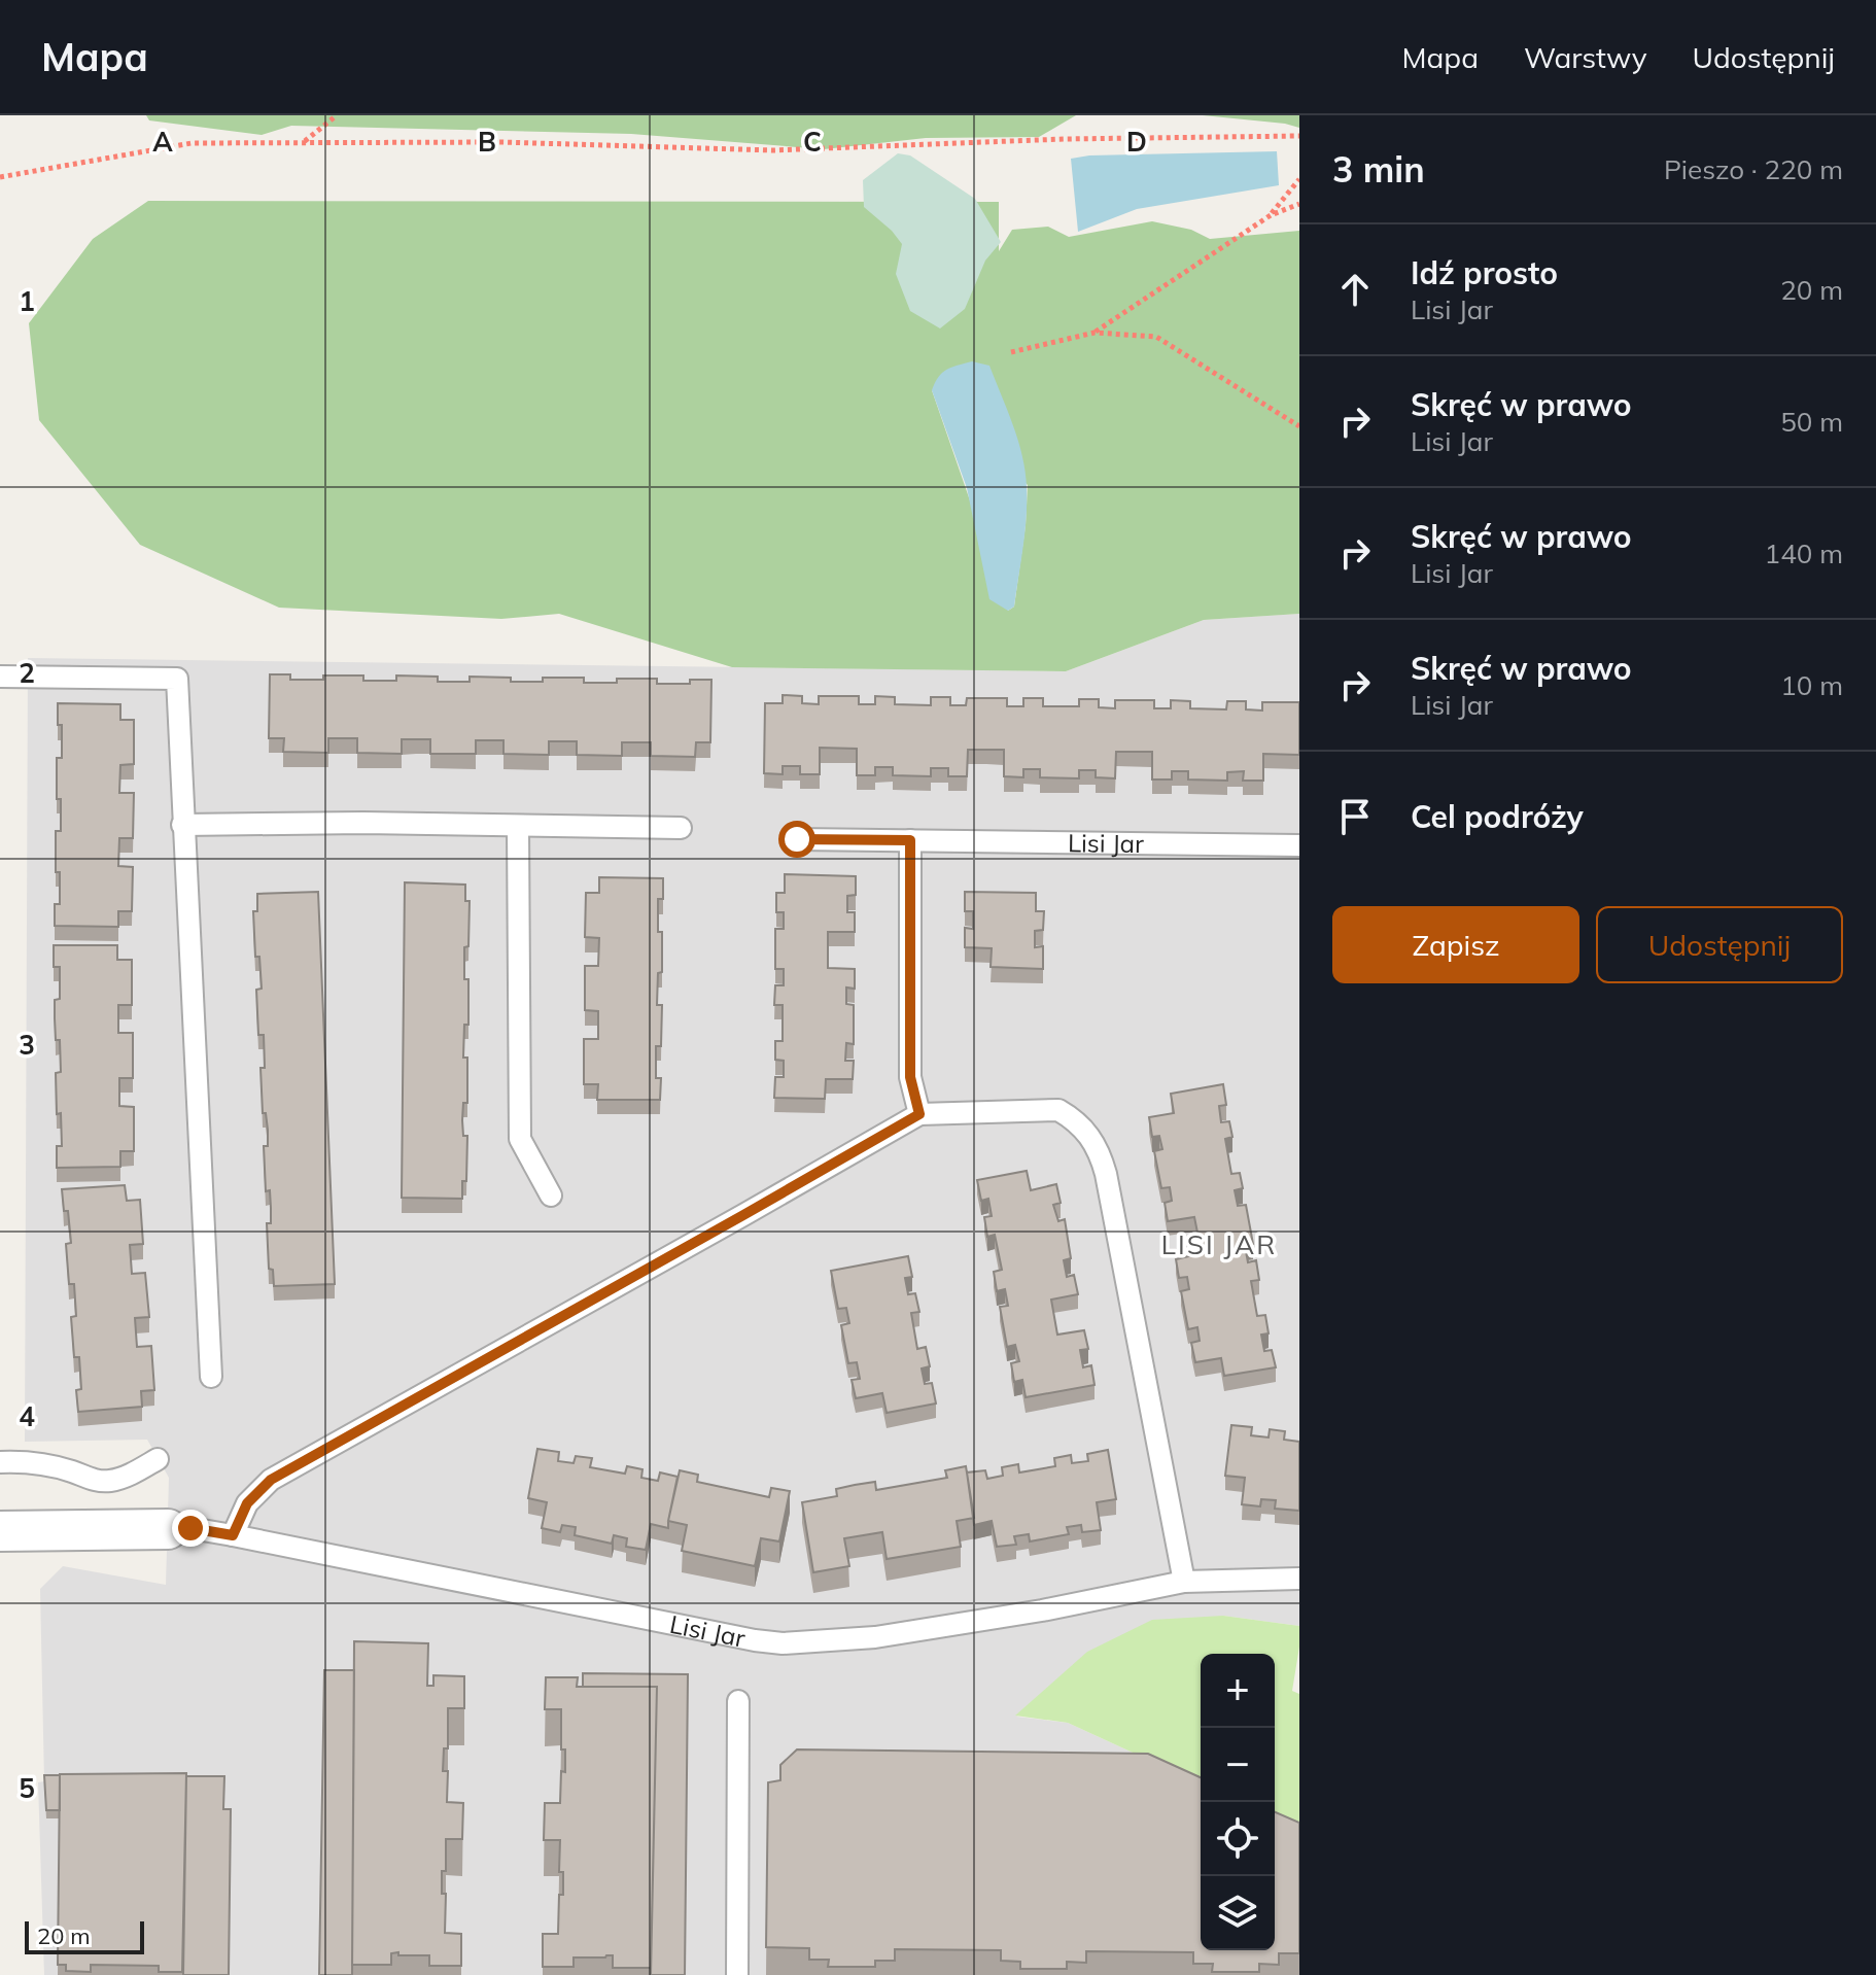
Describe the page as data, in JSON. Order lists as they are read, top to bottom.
{
  "streets": {
    "street": ["Lisi Jar"]
  },
  "districts": ["LISI JAR"],
  "scale_bar": "20 m",
  "page": {
    "header": "Mapa",
    "nav": ["Mapa", "Warstwy", "Udostępnij"],
    "heading": ["3 min", "Pieszo · 220 m"],
    "list": [
      ["Idź prosto", "Lisi Jar", "20 m"],
      ["Skręć w prawo", "Lisi Jar", "50 m"],
      ["Skręć w prawo", "Lisi Jar", "140 m"],
      ["Skręć w prawo", "Lisi Jar", "10 m"],
      "Cel podróży"
    ],
    "buttons": ["Zapisz", "Udostępnij"],
    "map_buttons": ["+", "−"],
    "scale": "20 m"
  },
  "grid": {
    "columns": [
      "A",
      "B",
      "C",
      "D"
    ],
    "rows": [
      "1",
      "2",
      "3",
      "4",
      "5"
    ]
  }
}
